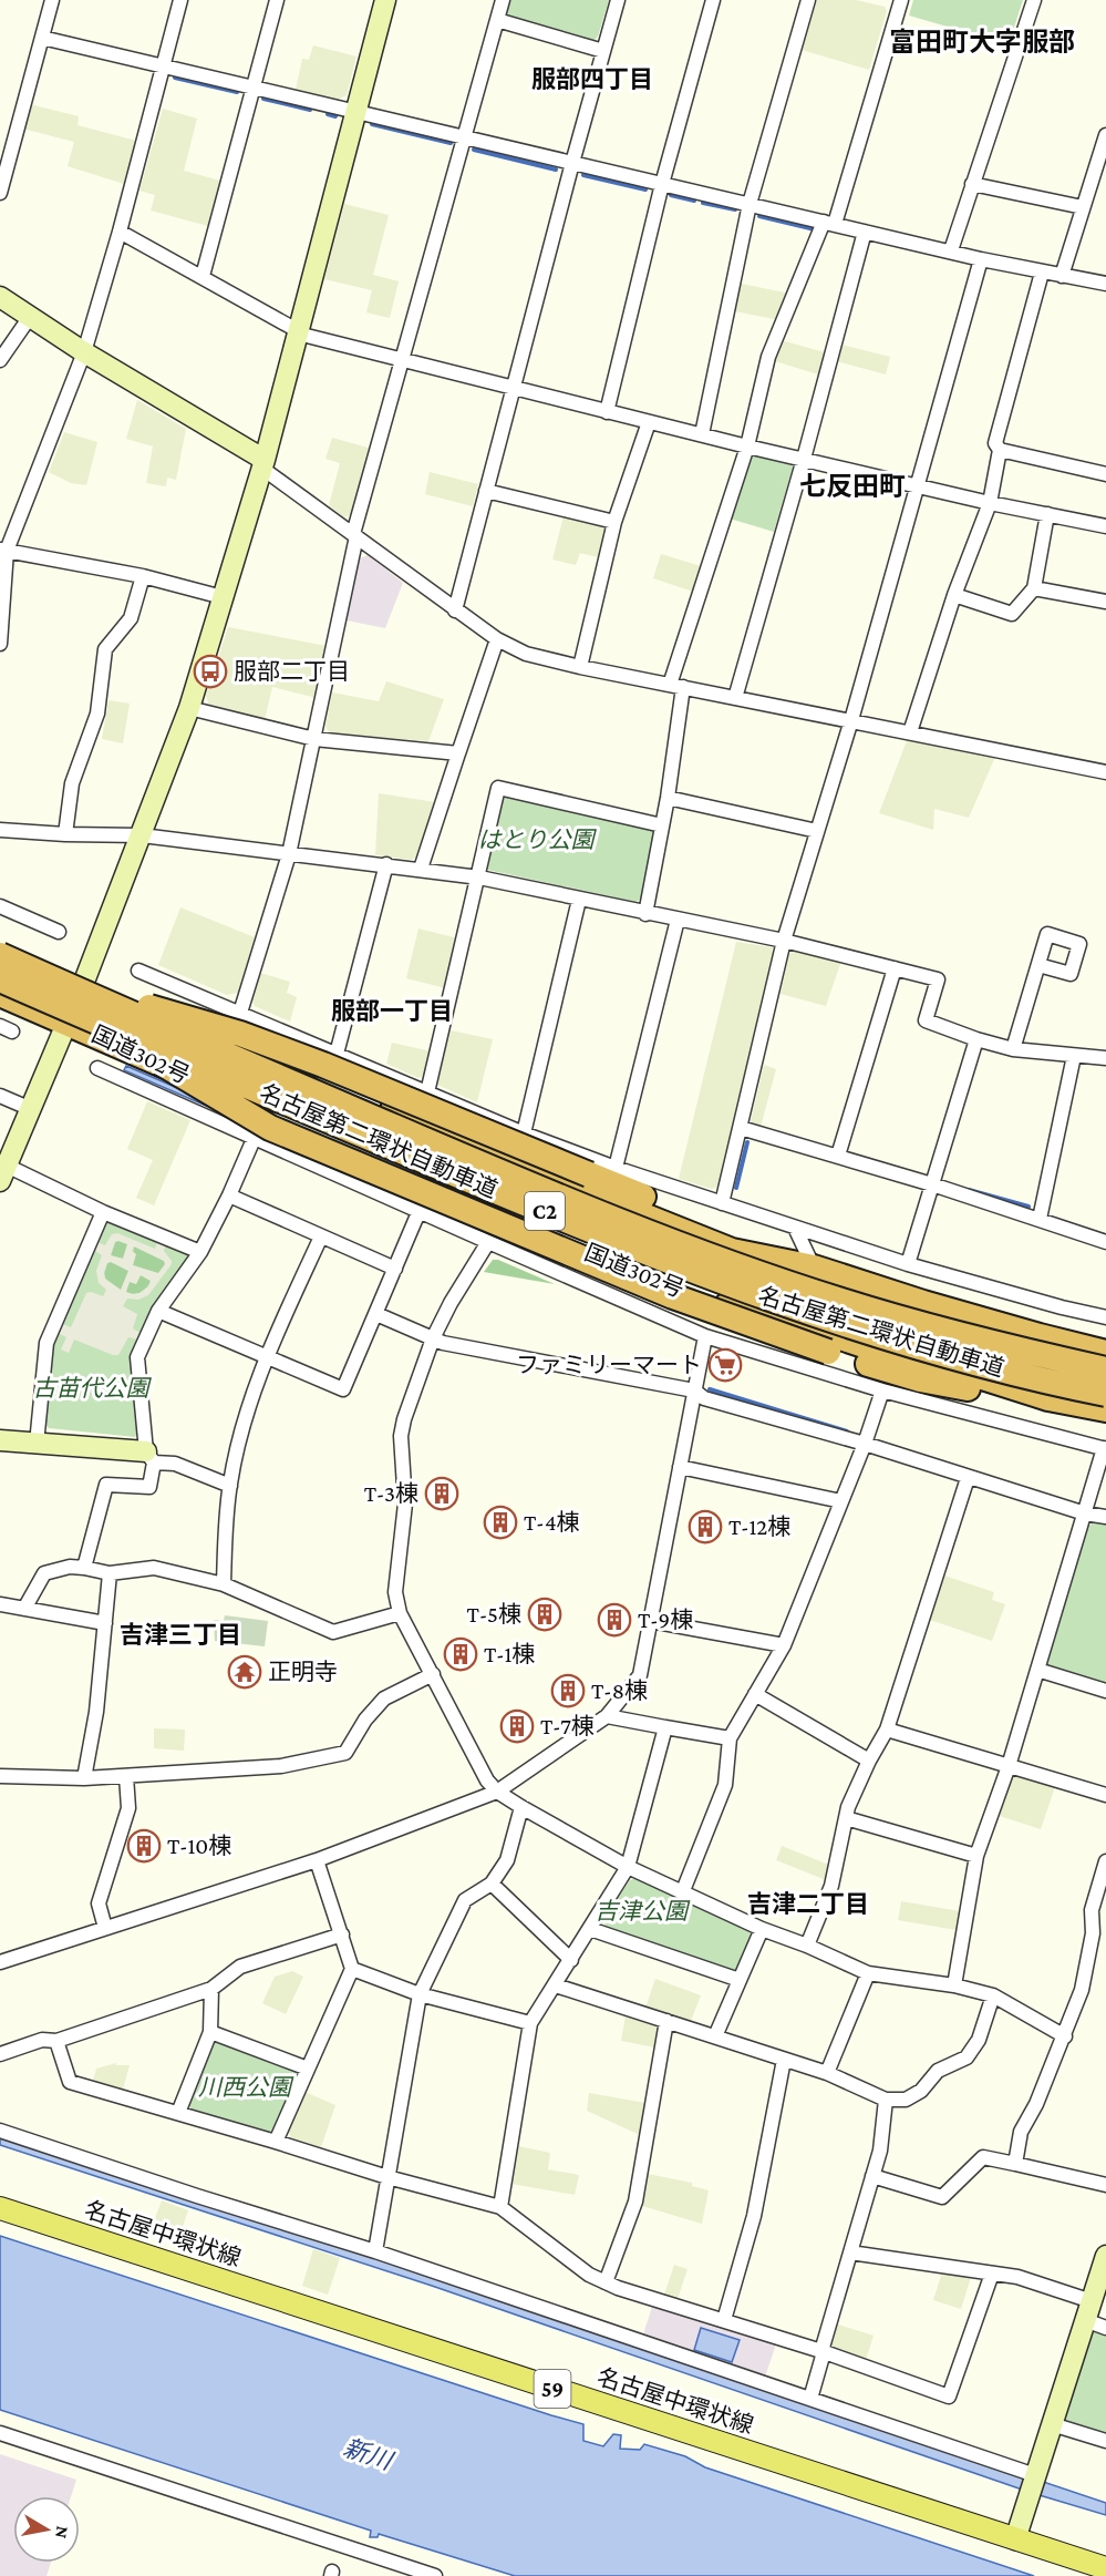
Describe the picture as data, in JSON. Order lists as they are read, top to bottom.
{
  "streets": {
    "highway": ["国道302号", "名古屋第二環状自動車道", "C2"],
    "main road": ["名古屋中環状線", "59"]
  },
  "crossings": [
    ["国道302号", "名古屋第二環状自動車道"]
  ],
  "districts": [
    "富田町大字服部",
    "服部四丁目",
    "七反田町",
    "服部一丁目",
    "吉津三丁目",
    "吉津二丁目"
  ],
  "water": ["新川"],
  "parks": [
    "はとり公園",
    "古苗代公園",
    "吉津公園",
    "川西公園"
  ],
  "places": {
    "bus stop": ["服部二丁目"],
    "supermarket": ["ファミリーマート"],
    "building": [
      "T-3棟",
      "T-4棟",
      "T-12棟",
      "T-5棟",
      "T-9棟",
      "T-1棟",
      "T-8棟",
      "T-7棟",
      "T-10棟"
    ],
    "temple": ["正明寺"]
  },
  "north": "right"
}
